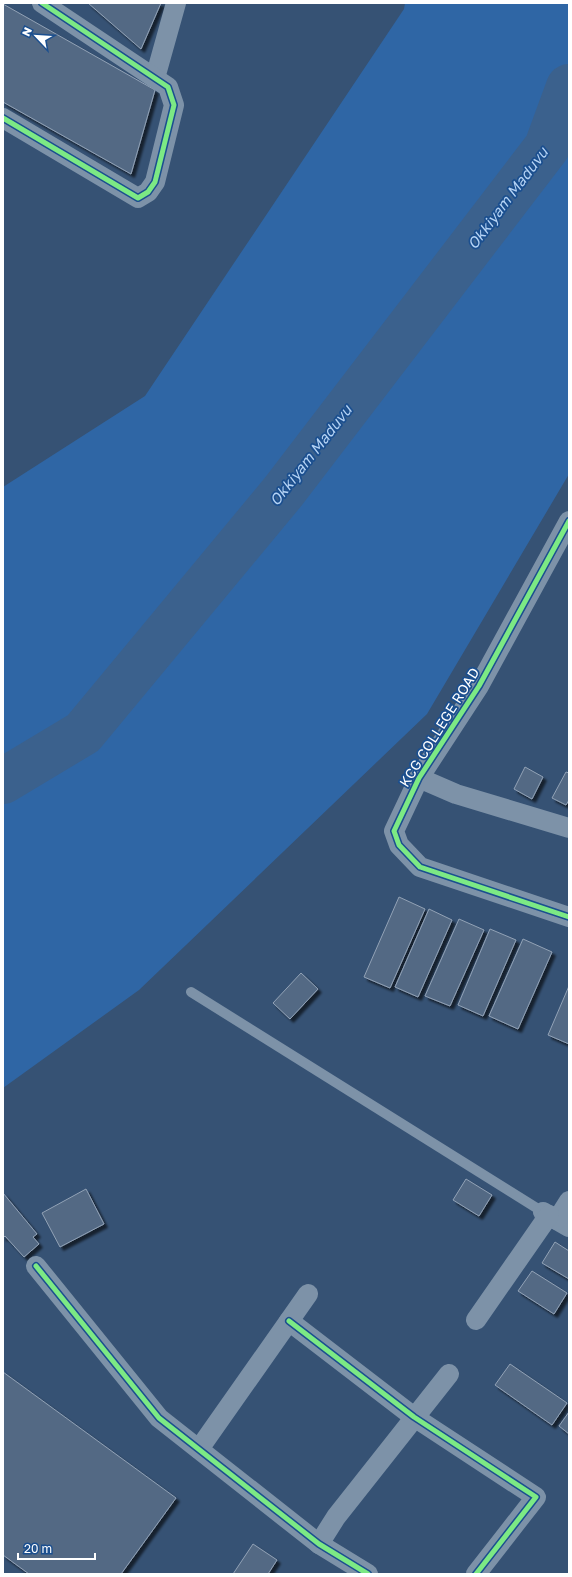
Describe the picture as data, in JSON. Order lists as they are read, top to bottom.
{
  "streets": {
    "street": ["KCG COLLEGE ROAD"]
  },
  "water": ["Okkiyam Maduvu"],
  "scale_bar": "20 m",
  "north": "top left"
}
